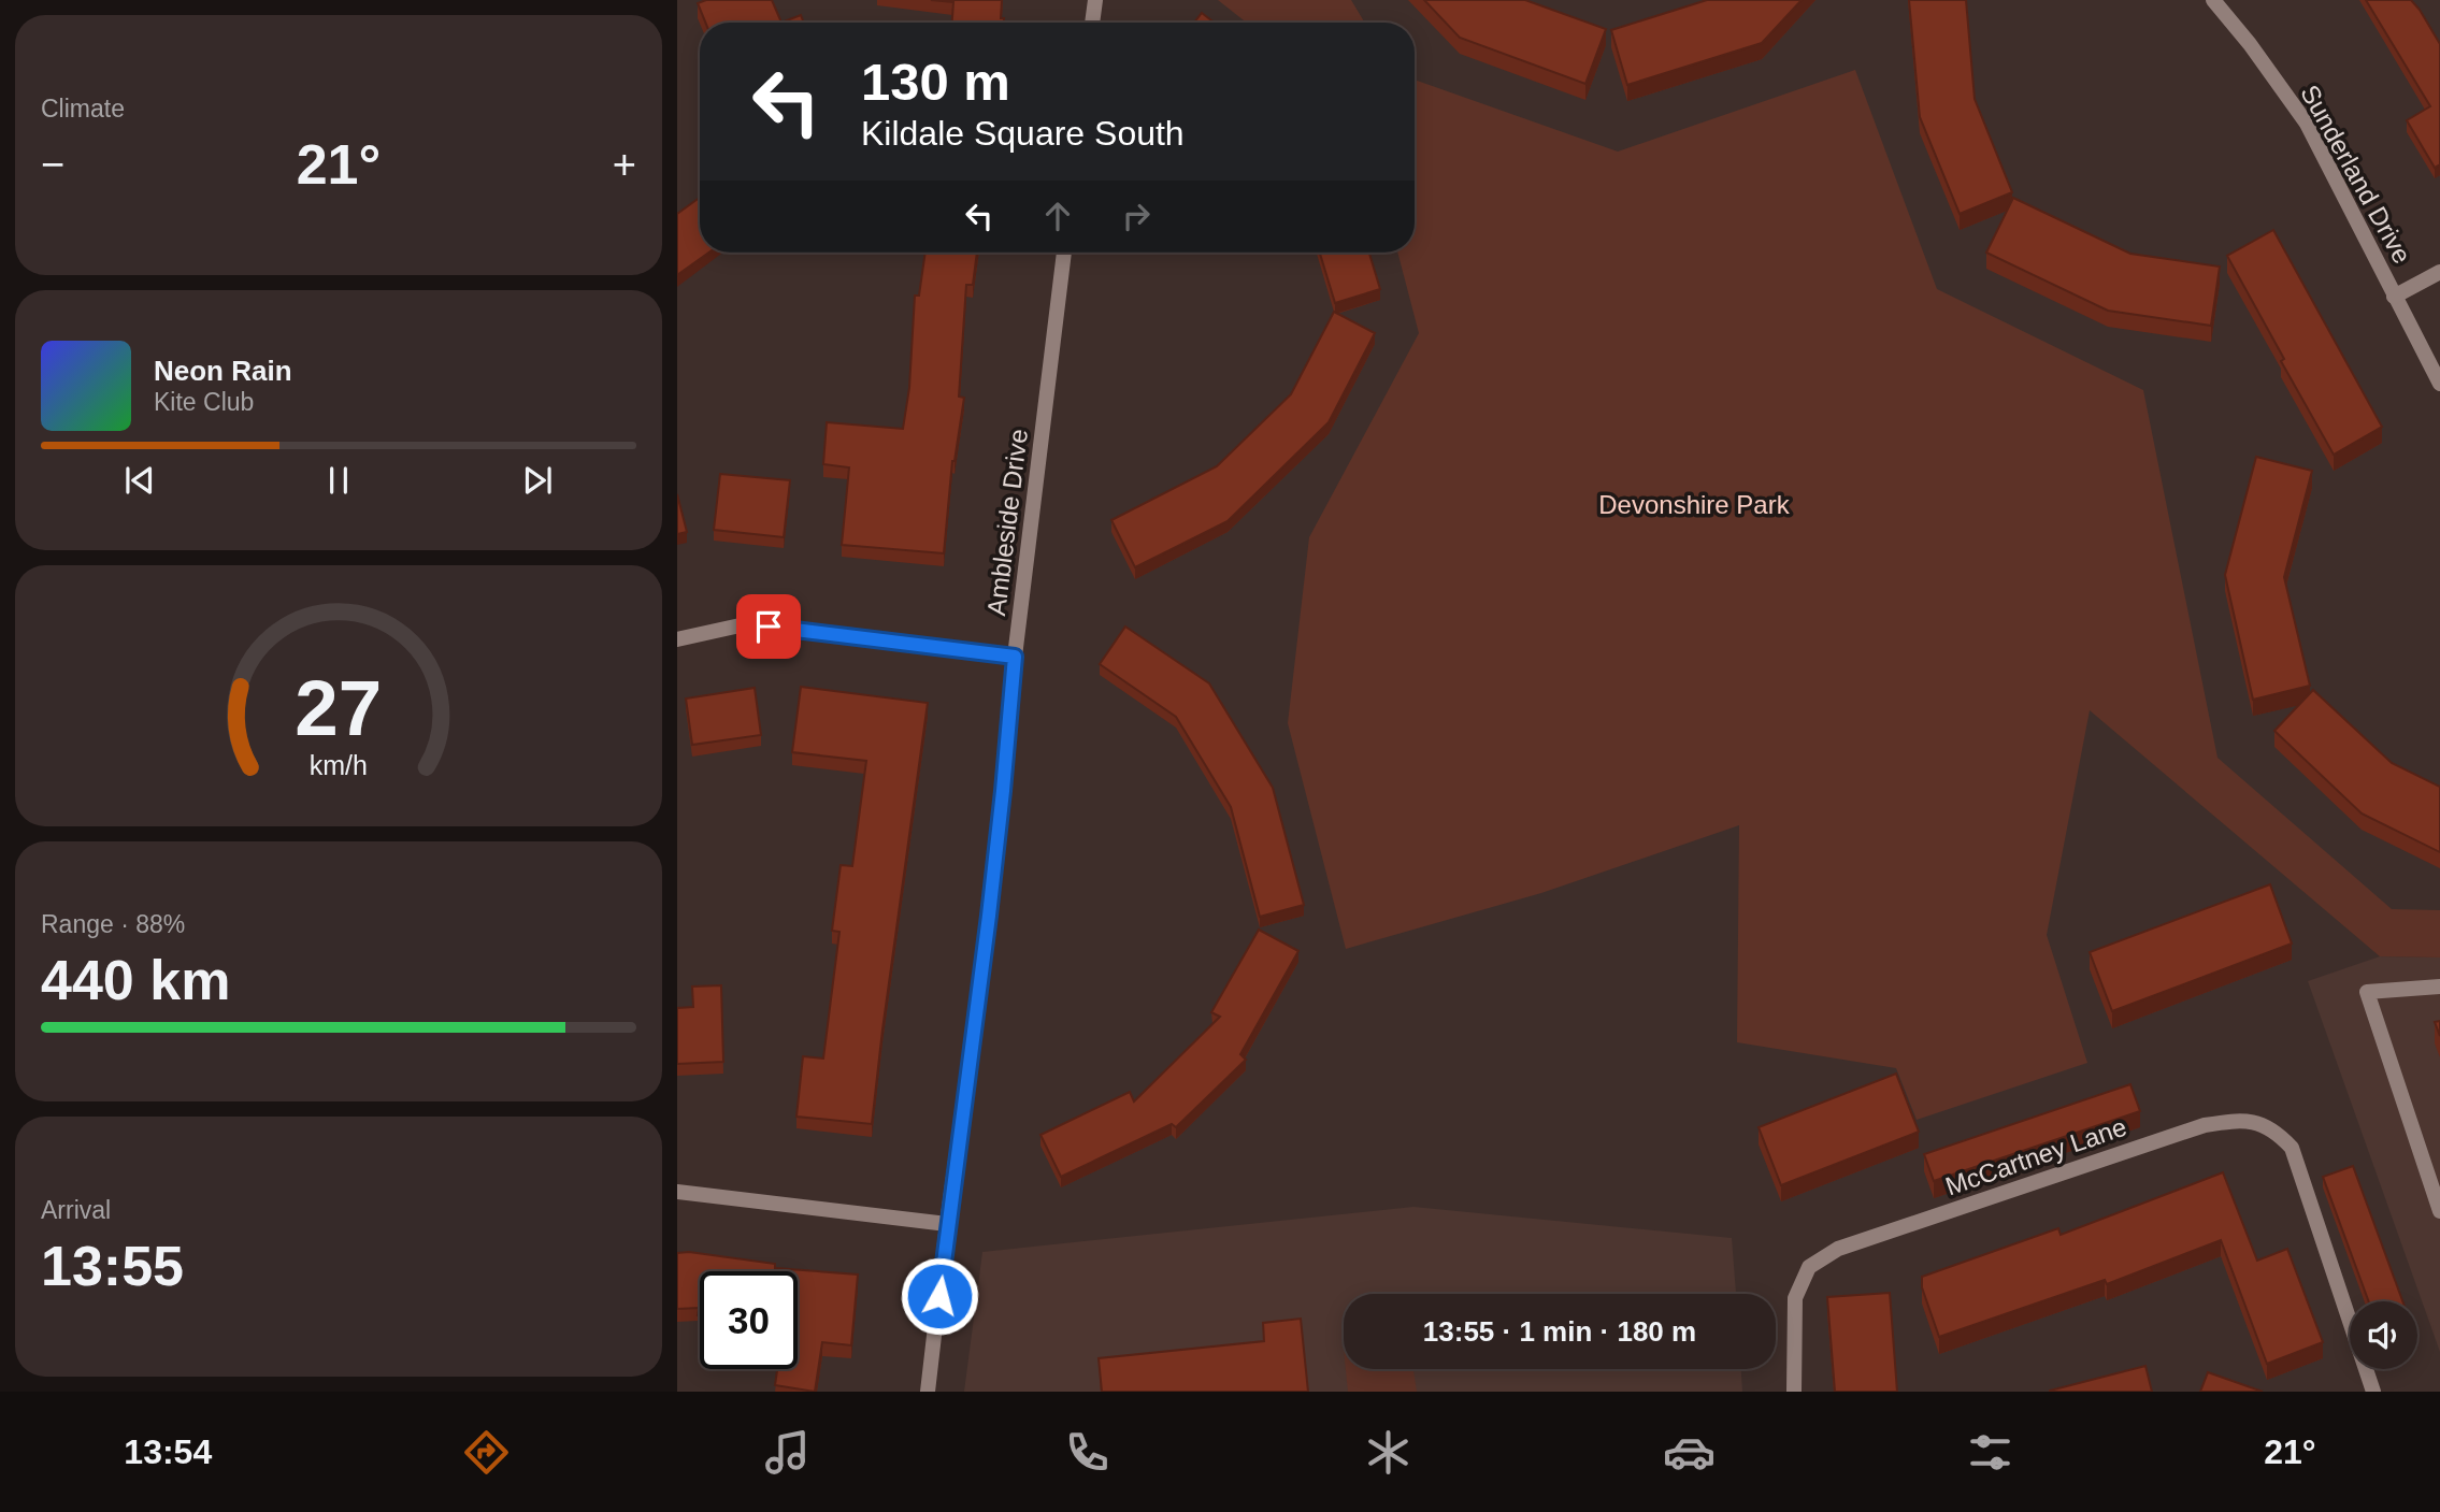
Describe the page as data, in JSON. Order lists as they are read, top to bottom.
{
  "streets": {
    "street": ["Sunderland Drive", "Ambleside Drive", "McCartney Lane"]
  },
  "parks": ["Devonshire Park"],
  "page": {
    "tile": [
      "Climate",
      ["Range · 88%", "440 km"],
      ["Arrival", "13:55"]
    ],
    "turn": ["130 m", "Kildale Square South"],
    "heat": ["−", "21°", "+"],
    "song": ["Neon Rain", "Kite Club"],
    "limit": "30",
    "trip": "13:55 · 1 min · 180 m",
    "tabs": ["13:54", "21°"],
    "gauge": ["27", "km/h"]
  }
}
